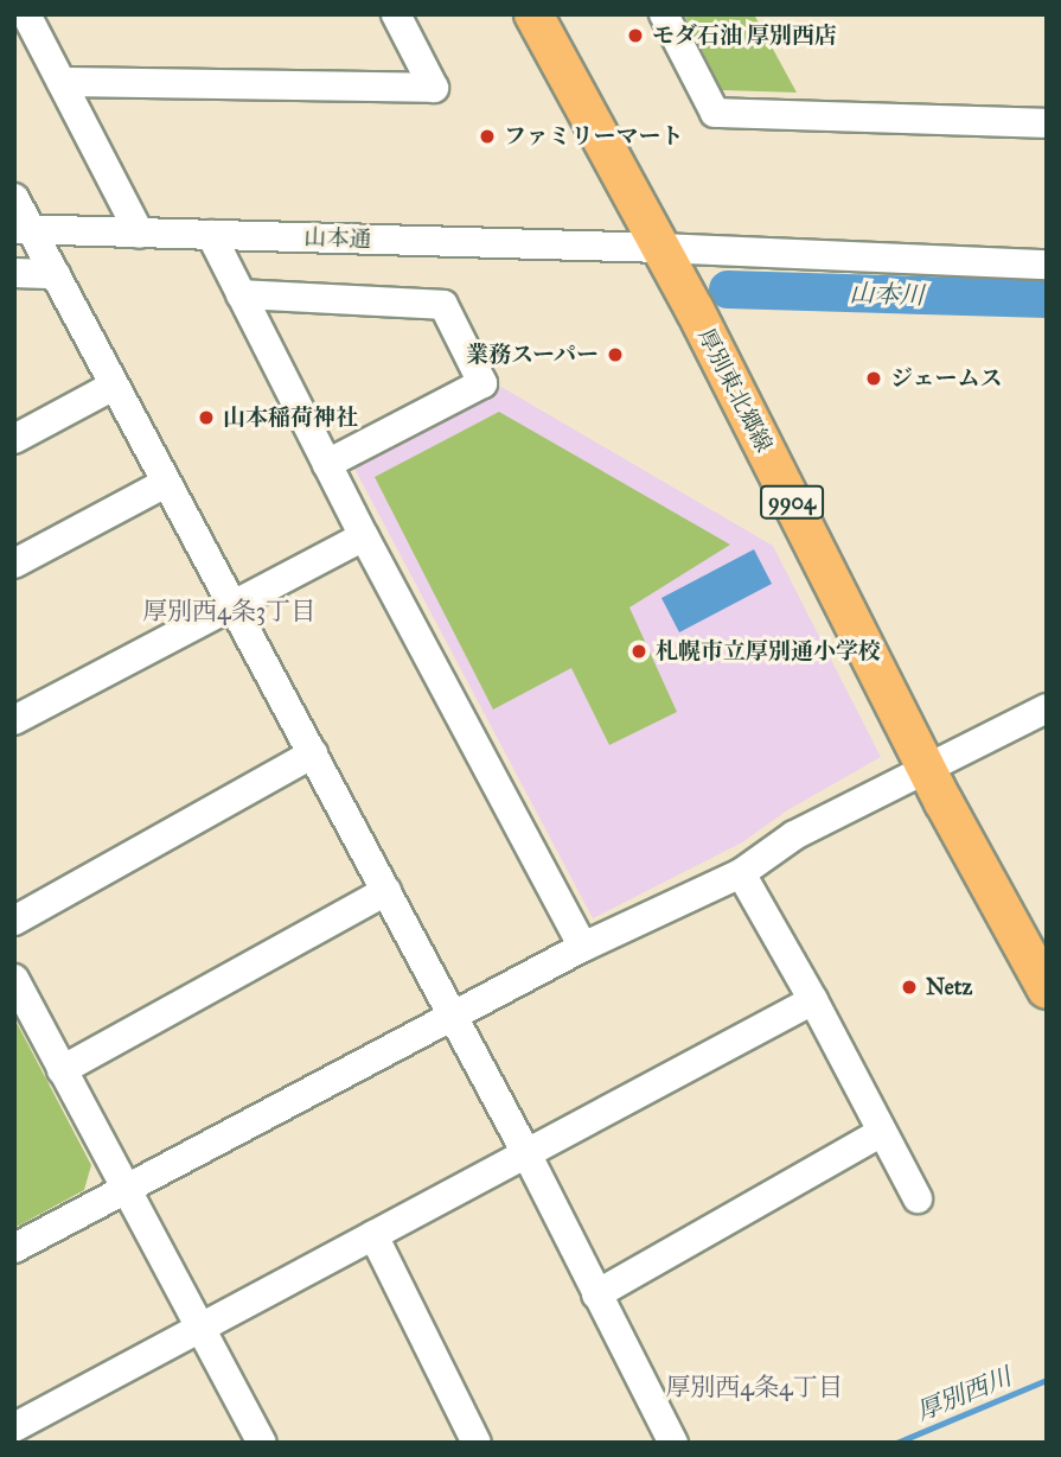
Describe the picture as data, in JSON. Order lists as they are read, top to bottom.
{
  "streets": {
    "main road": ["厚別東北郷線", "9904"],
    "street": ["山本通"]
  },
  "crossings": [
    ["山本通", "厚別東北郷線"]
  ],
  "districts": ["厚別西4条3丁目", "厚別西4条4丁目"],
  "water": ["山本川", "厚別西川"],
  "places": [
    "モダ石油 厚別西店",
    "ファミリーマート",
    "業務スーパー",
    "ジェームス",
    "山本稲荷神社",
    "札幌市立厚別通小学校",
    "Netz"
  ]
}
